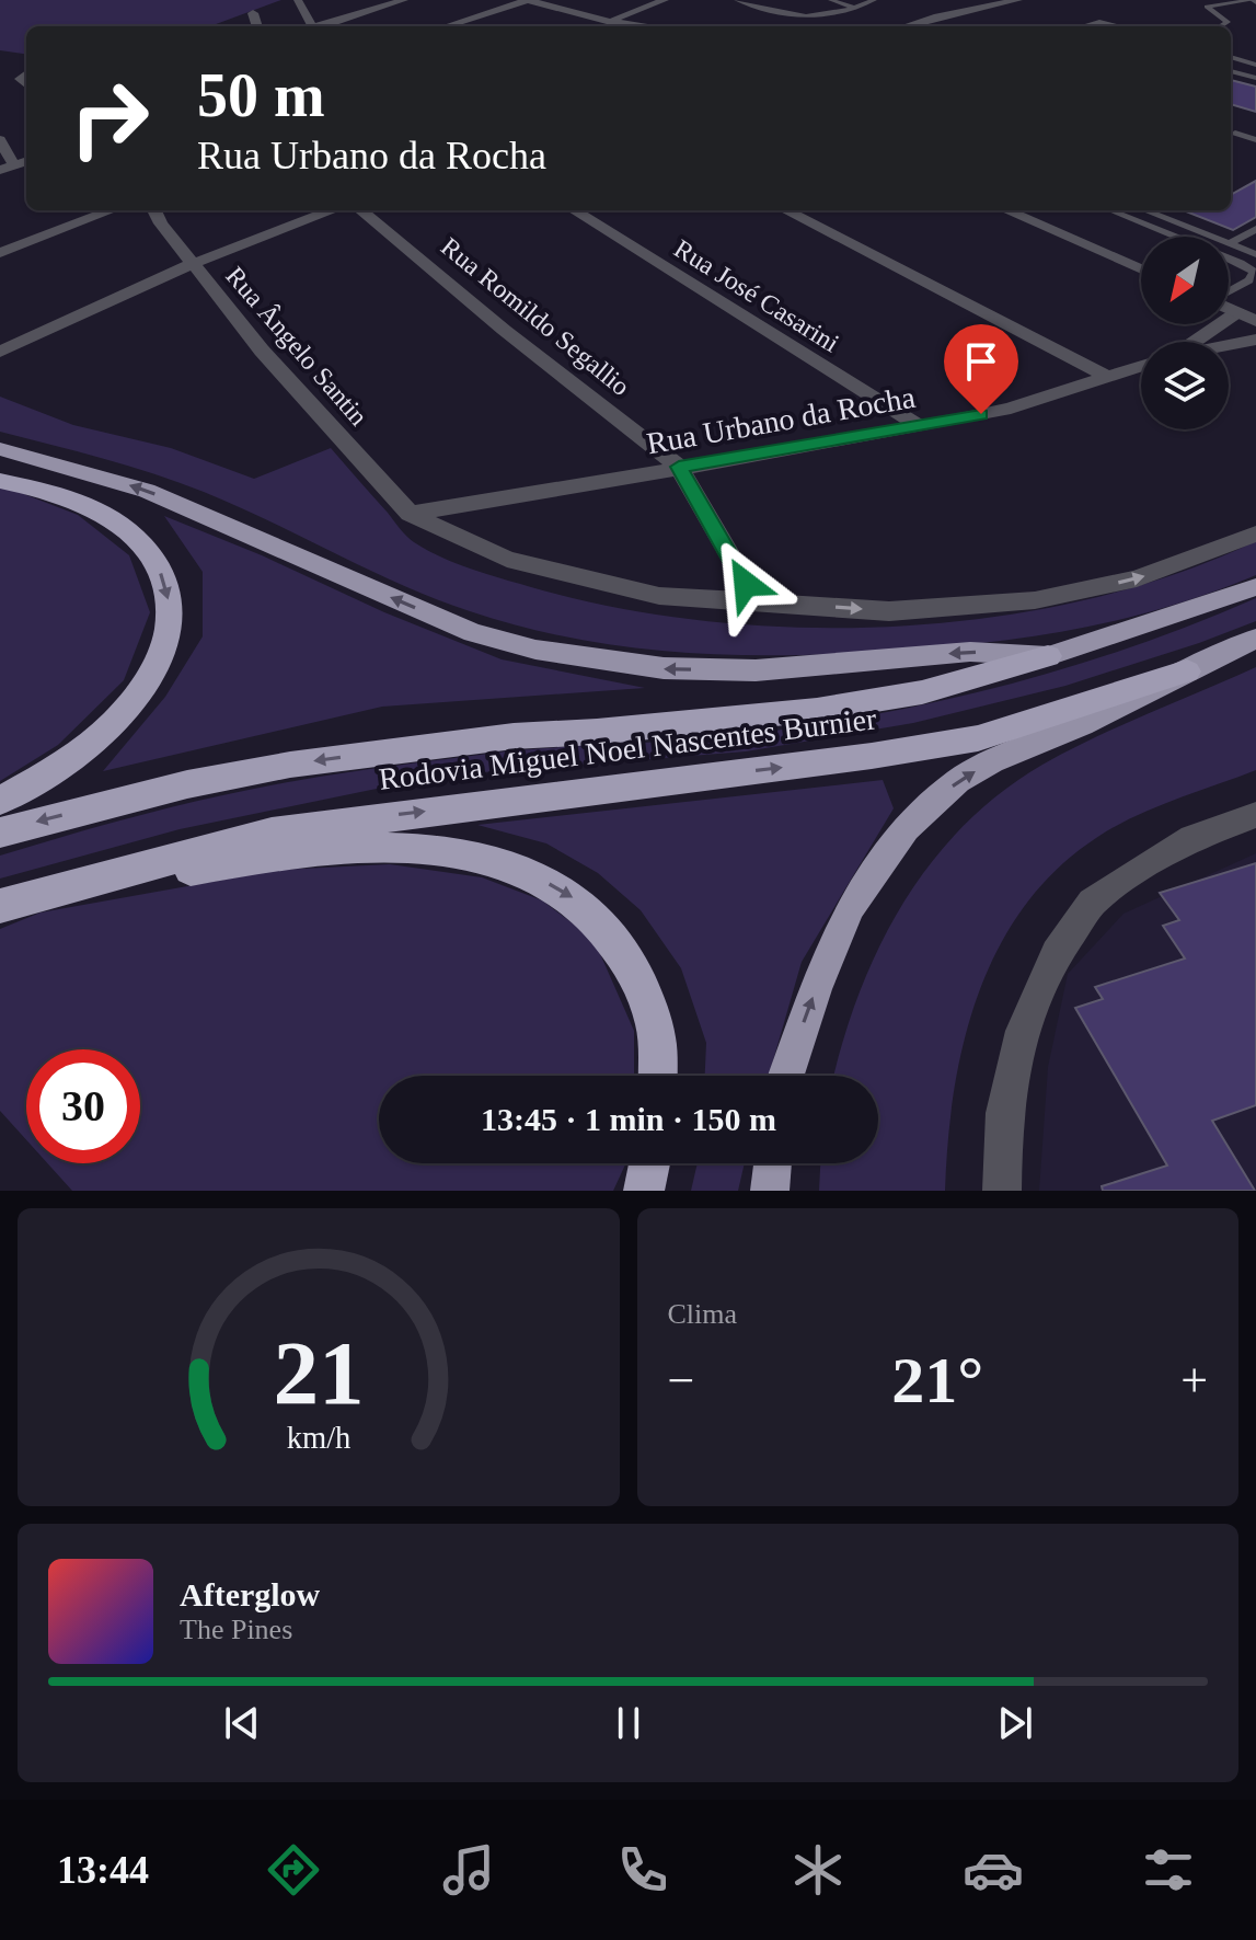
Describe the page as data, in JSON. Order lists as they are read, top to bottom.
{
  "streets": {
    "highway": ["Rodovia Miguel Noel Nascentes Burnier"],
    "street": [
      "Rua José Casarini",
      "Rua Romildo Segallio",
      "Rua Ângelo Santin",
      "Rua Urbano da Rocha"
    ]
  },
  "crossings": [
    ["Rua José Casarini", "Rua Urbano da Rocha"],
    ["Rua Romildo Segallio", "Rua Urbano da Rocha"],
    ["Rua Ângelo Santin", "Rua Urbano da Rocha"]
  ],
  "north": "bottom left",
  "page": {
    "turn": ["50 m", "Rua Urbano da Rocha"],
    "limit": "30",
    "trip": "13:45 · 1 min · 150 m",
    "tile": "Clima",
    "heat": ["−", "21°", "+"],
    "song": ["Afterglow", "The Pines"],
    "tabs": "13:44",
    "gauge": ["21", "km/h"]
  }
}
